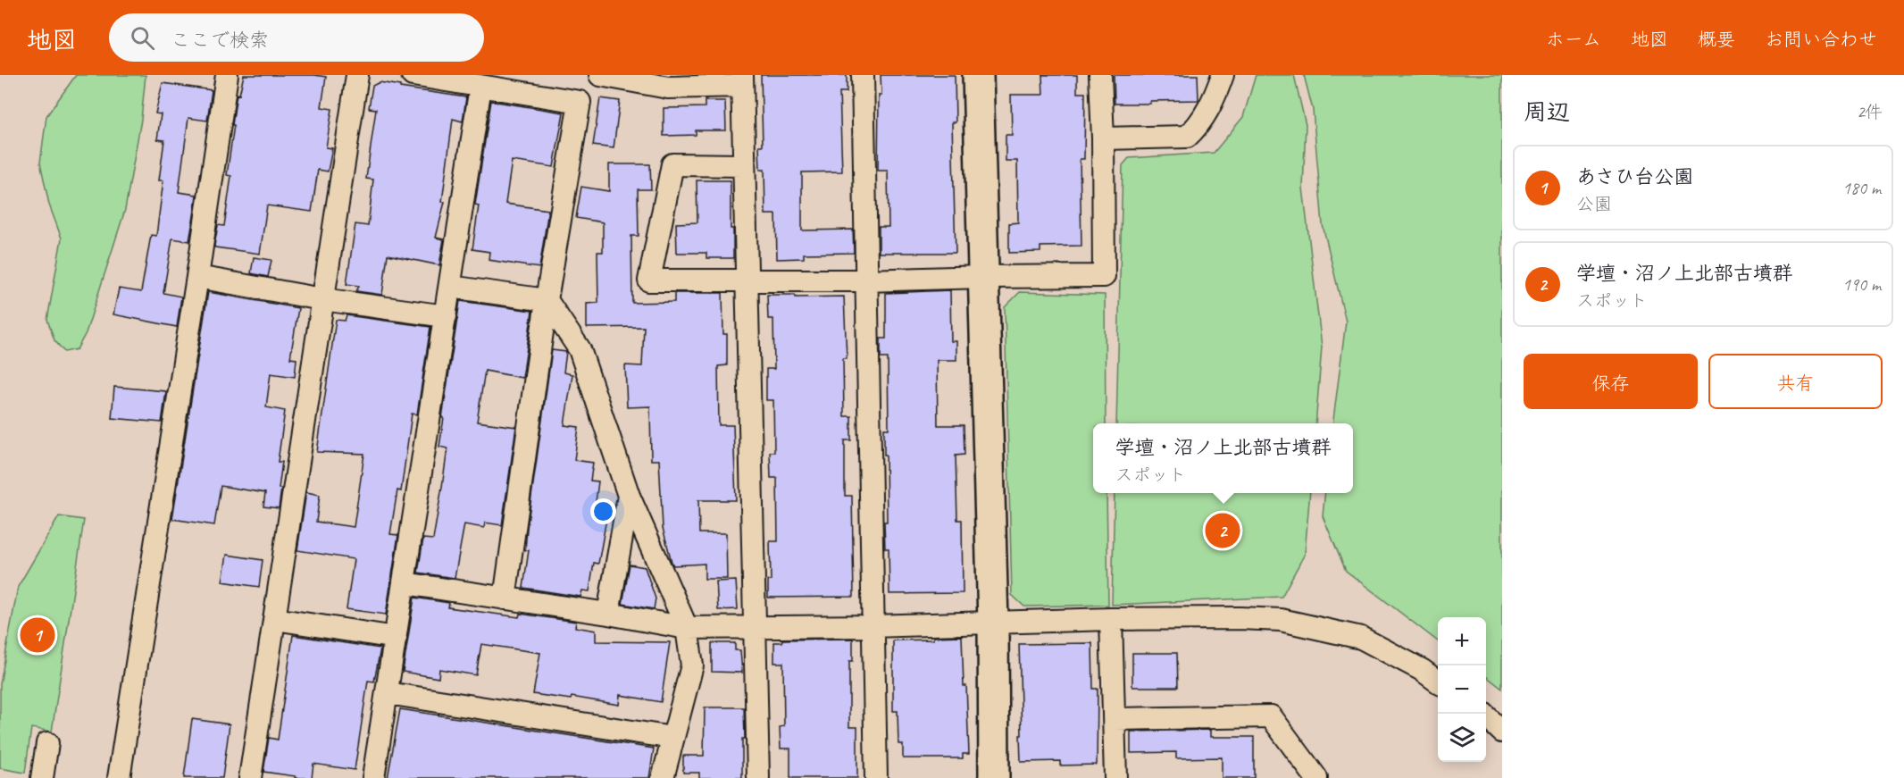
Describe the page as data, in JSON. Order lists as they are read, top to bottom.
{
  "page": {
    "header": "地図",
    "search": "ここで検索",
    "nav": [
      "ホーム",
      "地図",
      "概要",
      "お問い合わせ"
    ],
    "heading": ["周辺", "2件"],
    "list": [
      {
        "mark": "1",
        "name": "あさひ台公園",
        "note": "公園",
        "value": "180 m"
      },
      {
        "mark": "2",
        "name": "学壇・沼ノ上北部古墳群",
        "note": "スポット",
        "value": "190 m"
      }
    ],
    "buttons": ["保存", "共有"],
    "popup": ["学壇・沼ノ上北部古墳群", "スポット"],
    "pins": ["2", "1"],
    "map_buttons": ["+", "−"]
  }
}
